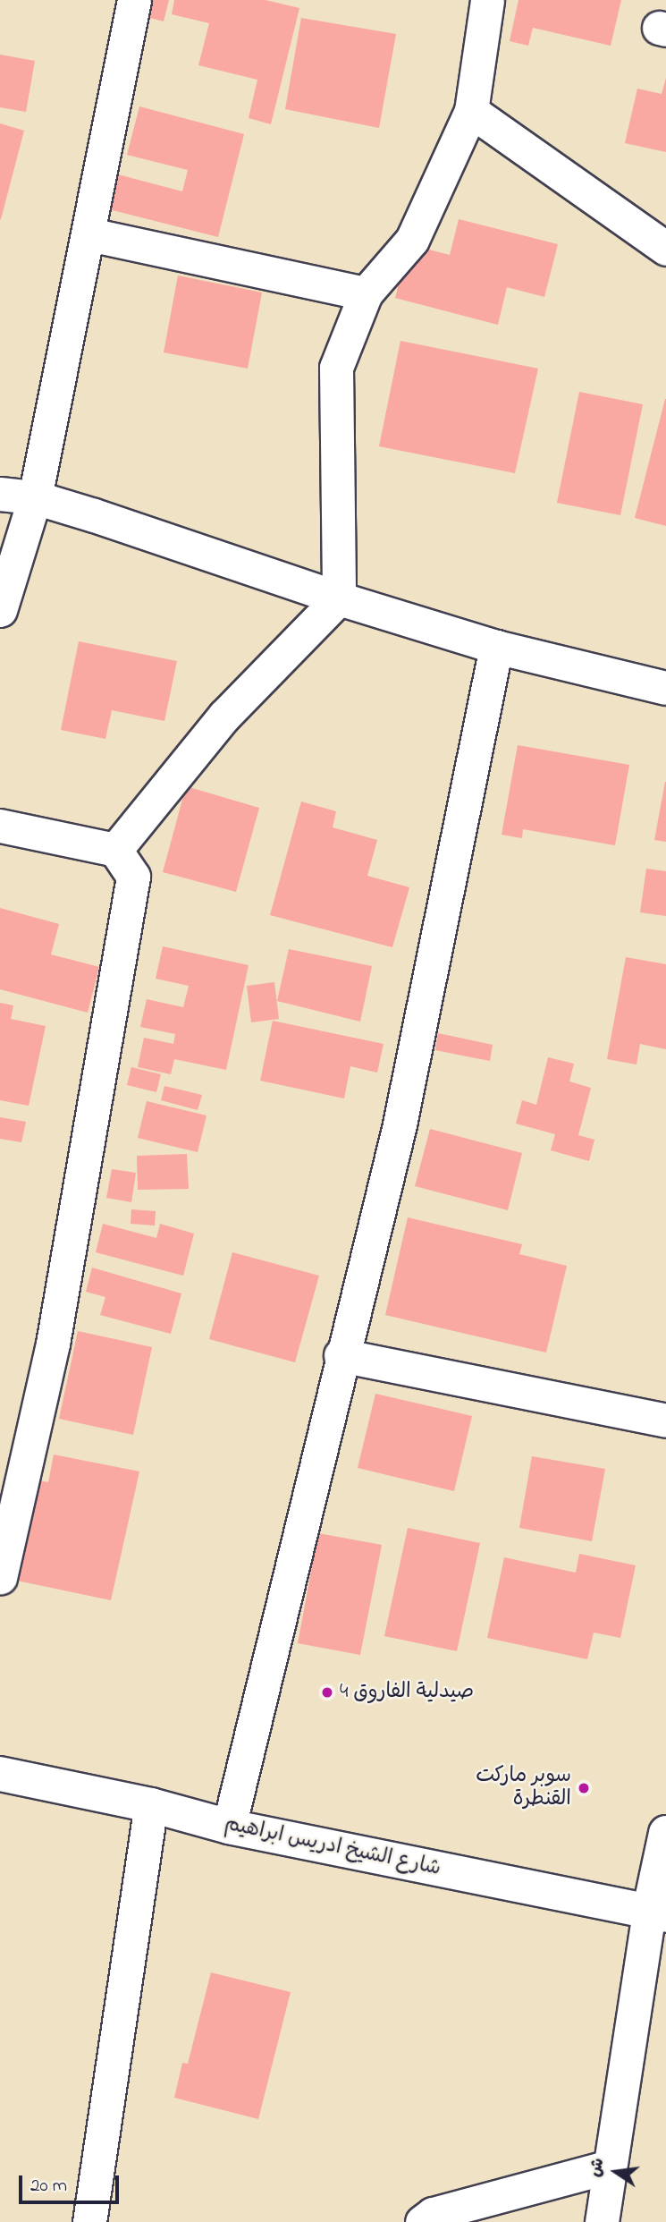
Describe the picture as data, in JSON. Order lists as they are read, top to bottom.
{
  "streets": {
    "street": ["شارع الشيخ ادريس ابراهيم"]
  },
  "places": ["صيدلية الفاروق 4", "سوبر ماركت القنطرة"],
  "scale_bar": "20 m",
  "north": "left"
}
